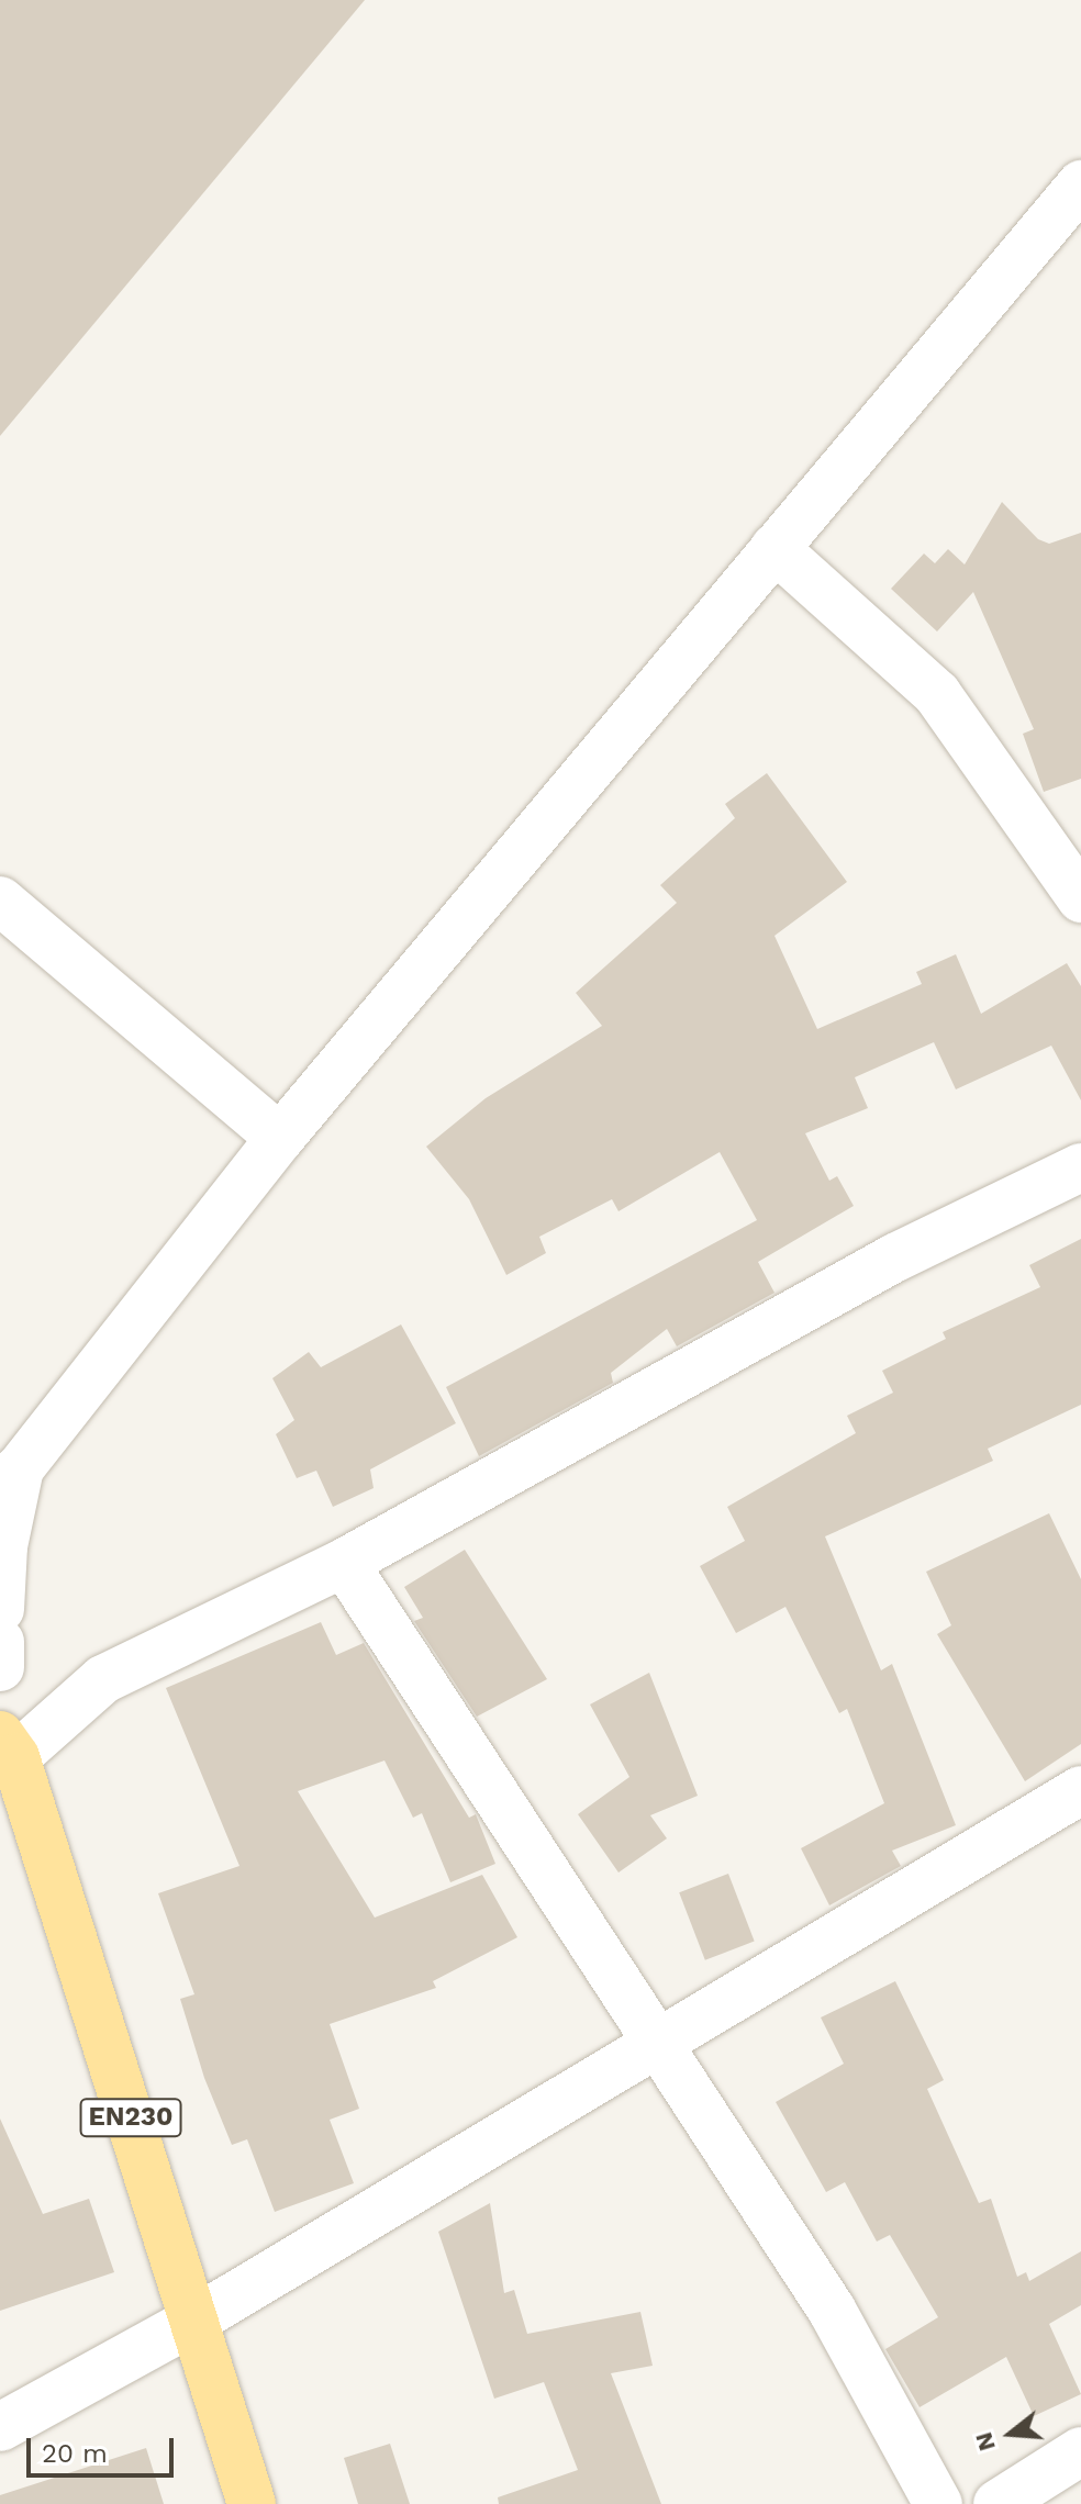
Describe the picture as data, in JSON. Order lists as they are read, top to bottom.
{
  "streets": {
    "main road": ["EN230"]
  },
  "scale_bar": "20 m",
  "north": "left"
}
